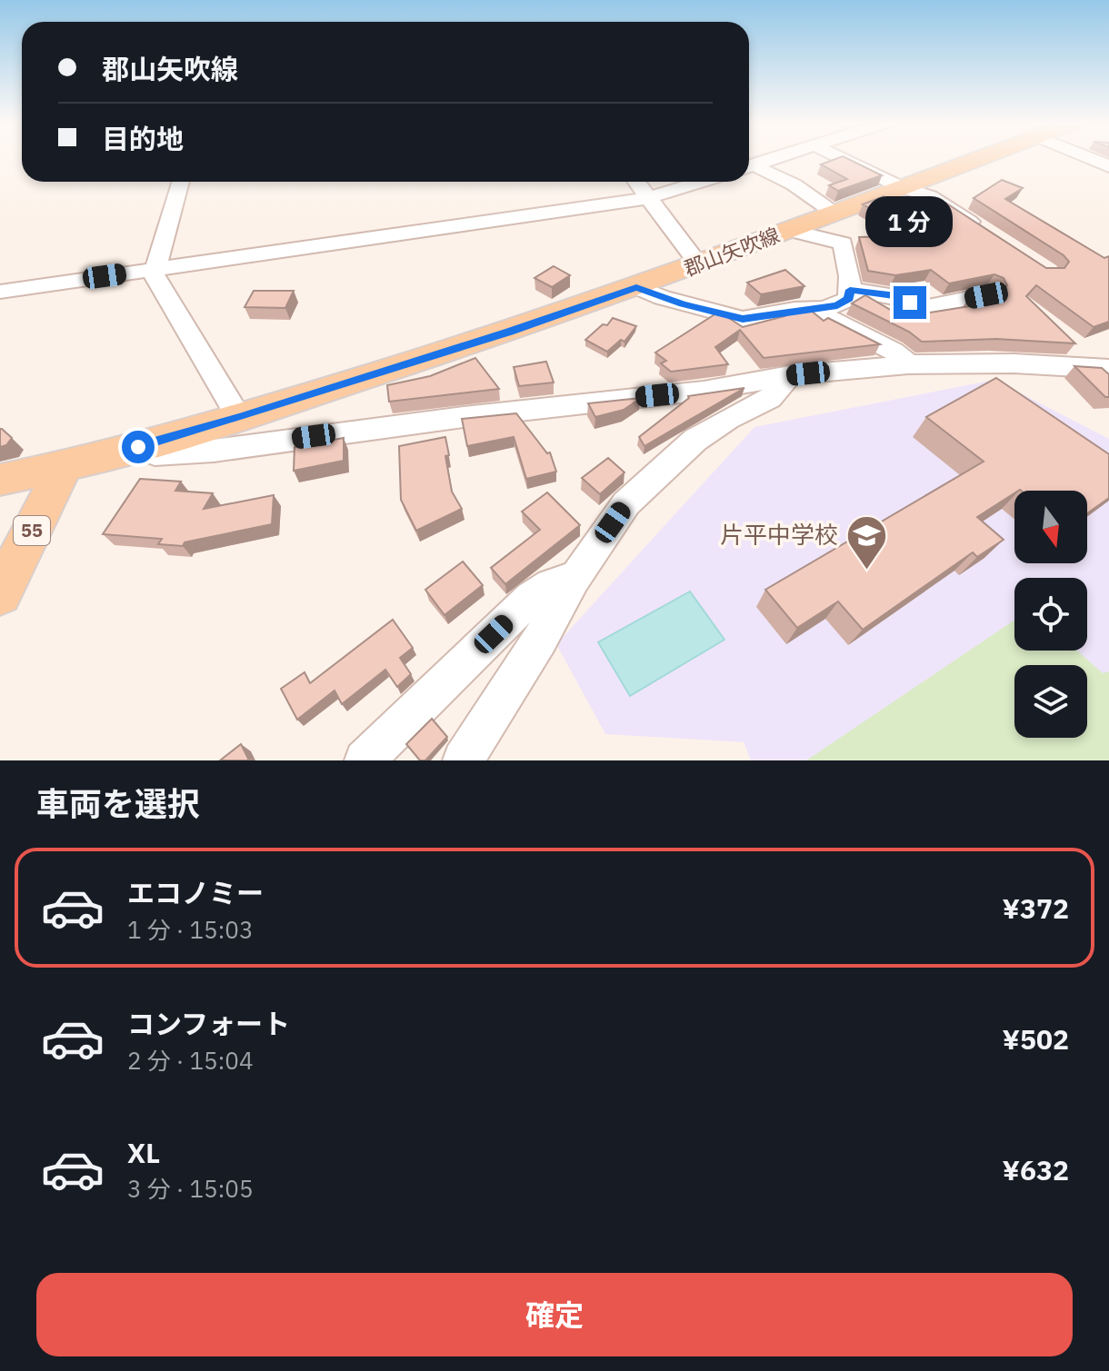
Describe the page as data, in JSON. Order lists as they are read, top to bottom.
{
  "streets": {
    "main road": ["郡山矢吹線", "55"]
  },
  "crossings": [
    ["郡山矢吹線", "55"]
  ],
  "places": {
    "school or university": ["片平中学校"]
  },
  "north": "bottom",
  "page": {
    "banner": ["郡山矢吹線", "目的地"],
    "bubble": "1 分",
    "heading": "車両を選択",
    "list": [
      {
        "name": "エコノミー",
        "note": "1 分 · 15:03",
        "value": "¥372"
      },
      {
        "name": "コンフォート",
        "note": "2 分 · 15:04",
        "value": "¥502"
      },
      {
        "name": "XL",
        "note": "3 分 · 15:05",
        "value": "¥632"
      }
    ],
    "buttons": "確定"
  }
}
